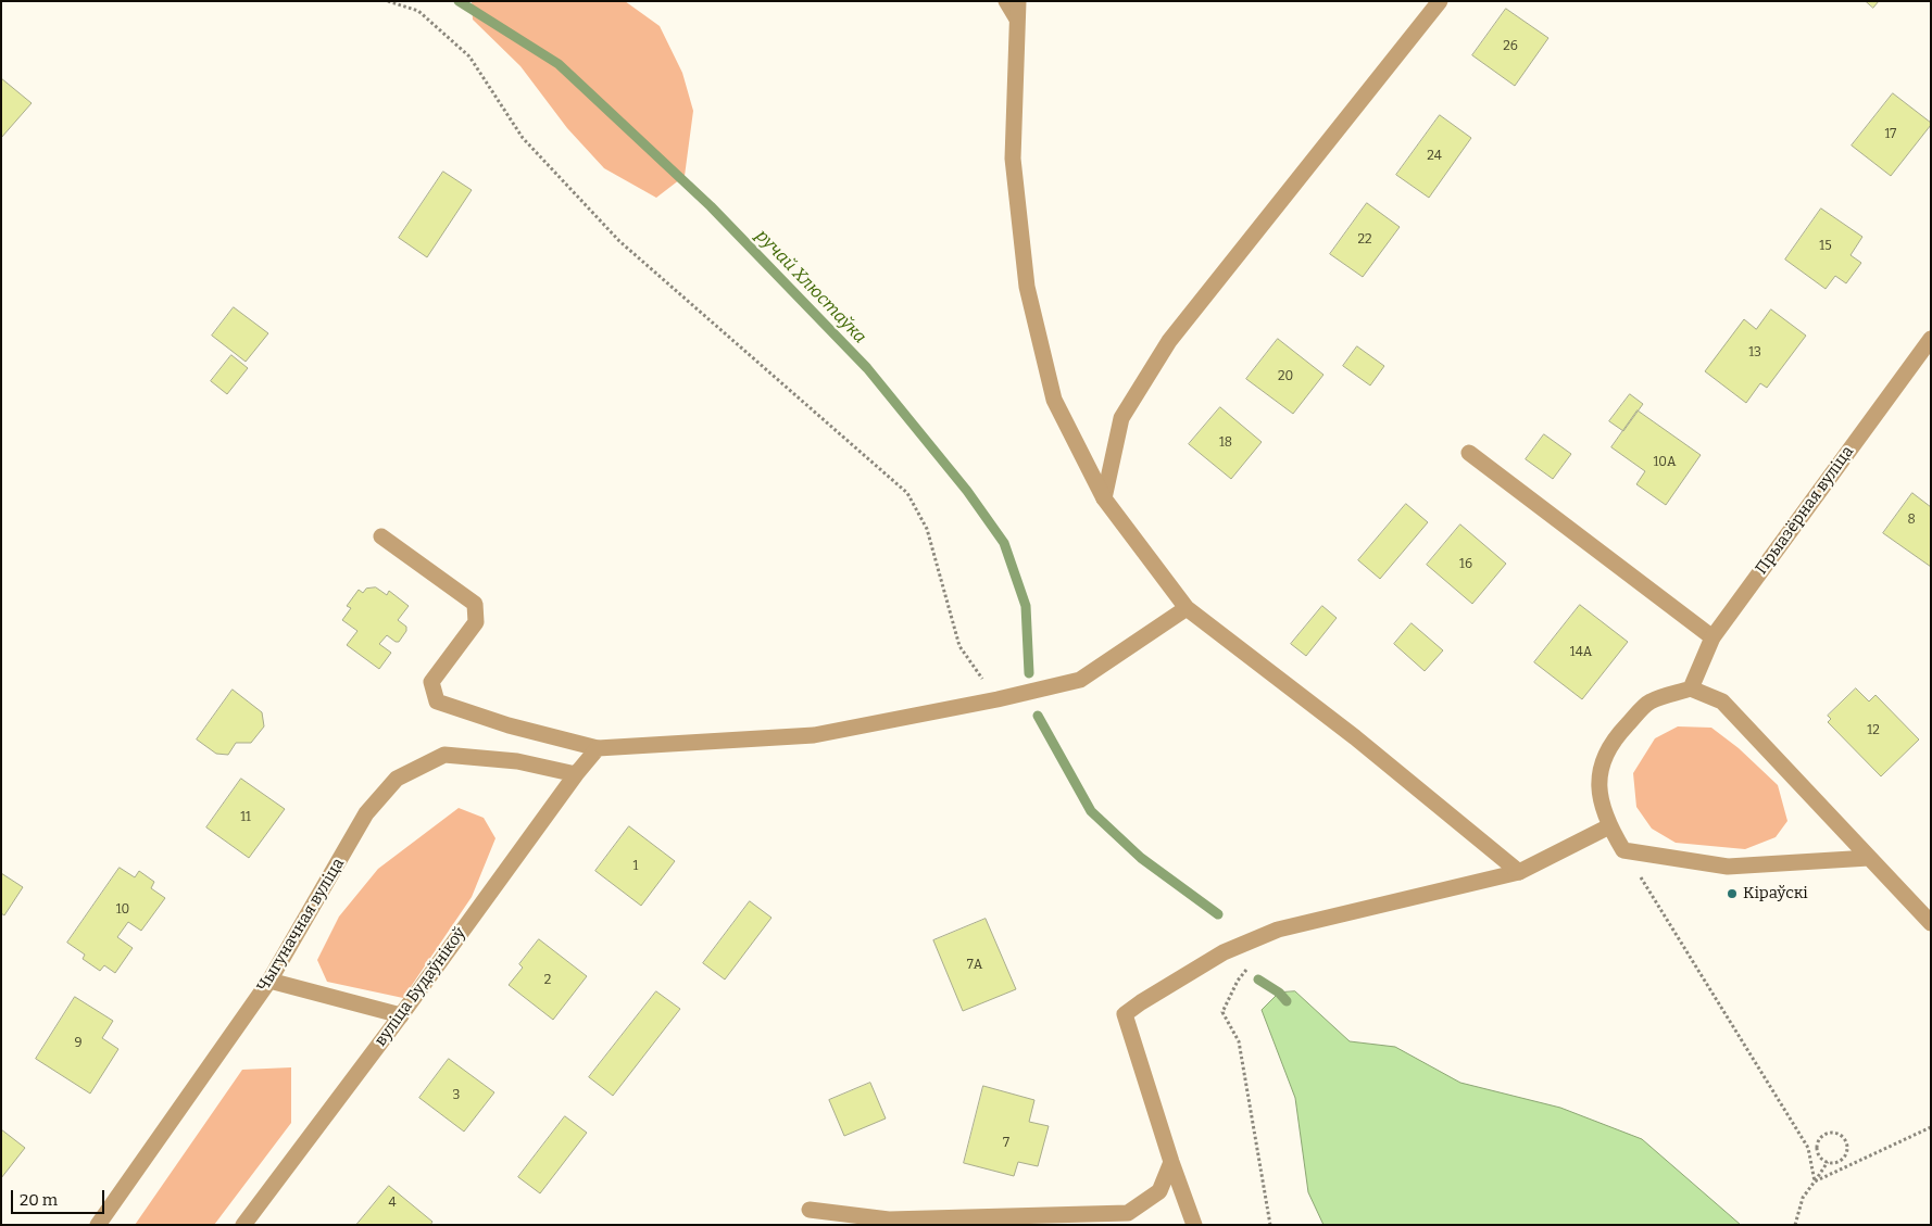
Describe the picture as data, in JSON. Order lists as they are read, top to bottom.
{
  "streets": {
    "street": ["Прыазёрная вуліца", "Чыгуначная вуліца", "вуліца Будаўнікоў"]
  },
  "crossings": [
    ["Чыгуначная вуліца", "вуліца Будаўнікоў"]
  ],
  "water": ["ручай Хлюстаўка"],
  "places": ["Кіраўскі"],
  "house_numbers": [
    "26",
    "17",
    "24",
    "22",
    "15",
    "13",
    "20",
    "18",
    "10А",
    "8",
    "16",
    "14А",
    "12",
    "11",
    "1",
    "10",
    "7А",
    "2",
    "9",
    "3",
    "7",
    "4"
  ],
  "scale_bar": "20 m"
}
